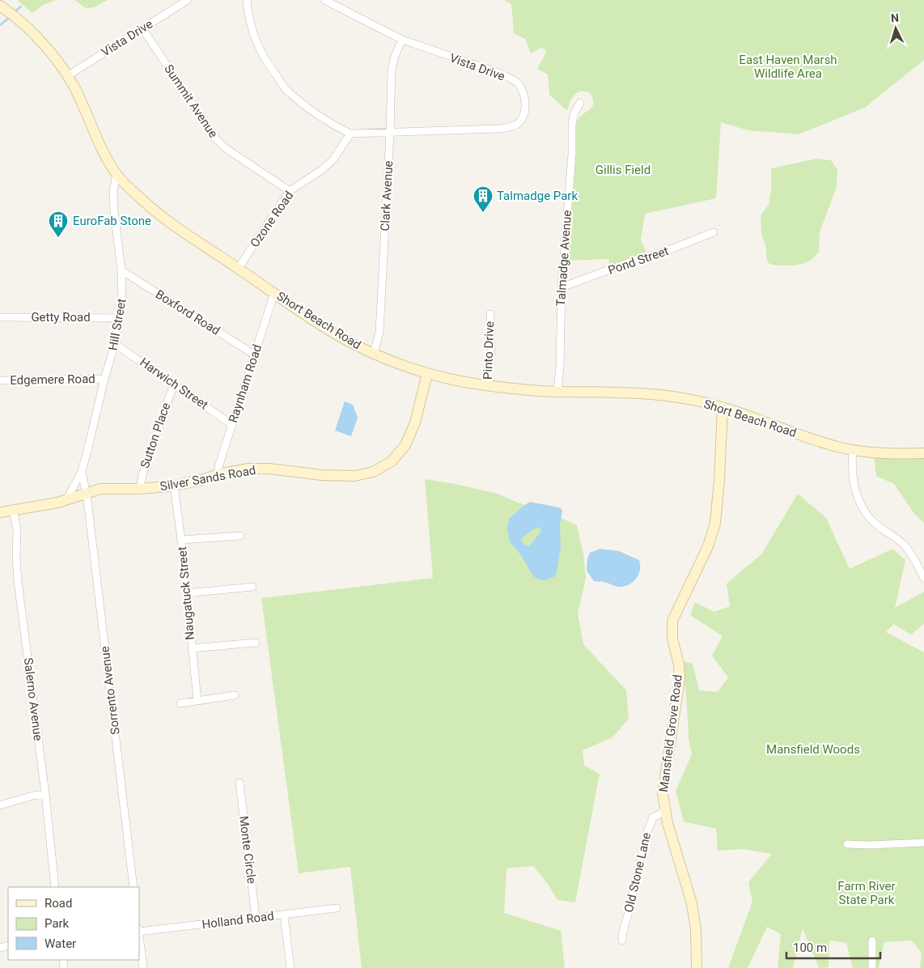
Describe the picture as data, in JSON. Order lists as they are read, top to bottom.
{
  "streets": {
    "main road": ["Short Beach Road", "Silver Sands Road", "Mansfield Grove Road"],
    "street": [
      "Vista Drive",
      "Summit Avenue",
      "Clark Avenue",
      "Ozone Road",
      "Talmadge Avenue",
      "Pond Street",
      "Boxford Road",
      "Getty Road",
      "Hill Street",
      "Pinto Drive",
      "Edgemere Road",
      "Harwich Street",
      "Raynham Road",
      "Sutton Place",
      "Naugatuck Street",
      "Sorrento Avenue",
      "Salerno Avenue",
      "Monte Circle",
      "Old Stone Lane",
      "Holland Road"
    ]
  },
  "crossings": [
    ["Vista Drive", "Summit Avenue"],
    ["Vista Drive", "Clark Avenue"],
    ["Vista Drive", "Short Beach Road"],
    ["Summit Avenue", "Ozone Road"],
    ["Clark Avenue", "Short Beach Road"],
    ["Ozone Road", "Short Beach Road"],
    ["Talmadge Avenue", "Pond Street"],
    ["Talmadge Avenue", "Short Beach Road"],
    ["Boxford Road", "Hill Street"],
    ["Boxford Road", "Raynham Road"],
    ["Getty Road", "Hill Street"],
    ["Short Beach Road", "Hill Street"],
    ["Short Beach Road", "Pinto Drive"],
    ["Short Beach Road", "Raynham Road"],
    ["Short Beach Road", "Silver Sands Road"],
    ["Short Beach Road", "Mansfield Grove Road"],
    ["Hill Street", "Edgemere Road"],
    ["Hill Street", "Harwich Street"],
    ["Hill Street", "Silver Sands Road"],
    ["Hill Street", "Sorrento Avenue"],
    ["Harwich Street", "Raynham Road"],
    ["Harwich Street", "Sutton Place"],
    ["Raynham Road", "Silver Sands Road"],
    ["Sutton Place", "Silver Sands Road"],
    ["Silver Sands Road", "Naugatuck Street"],
    ["Silver Sands Road", "Sorrento Avenue"],
    ["Silver Sands Road", "Salerno Avenue"],
    ["Mansfield Grove Road", "Old Stone Lane"],
    ["Monte Circle", "Holland Road"]
  ],
  "parks": [
    "East Haven Marsh Wildlife Area",
    "Gillis Field",
    "Mansfield Woods",
    "Farm River State Park"
  ],
  "places": {
    "building": ["Talmadge Park", "EuroFab Stone"]
  },
  "legend": ["Road", "Park", "Water"],
  "scale_bar": "100 m",
  "north": "top"
}
